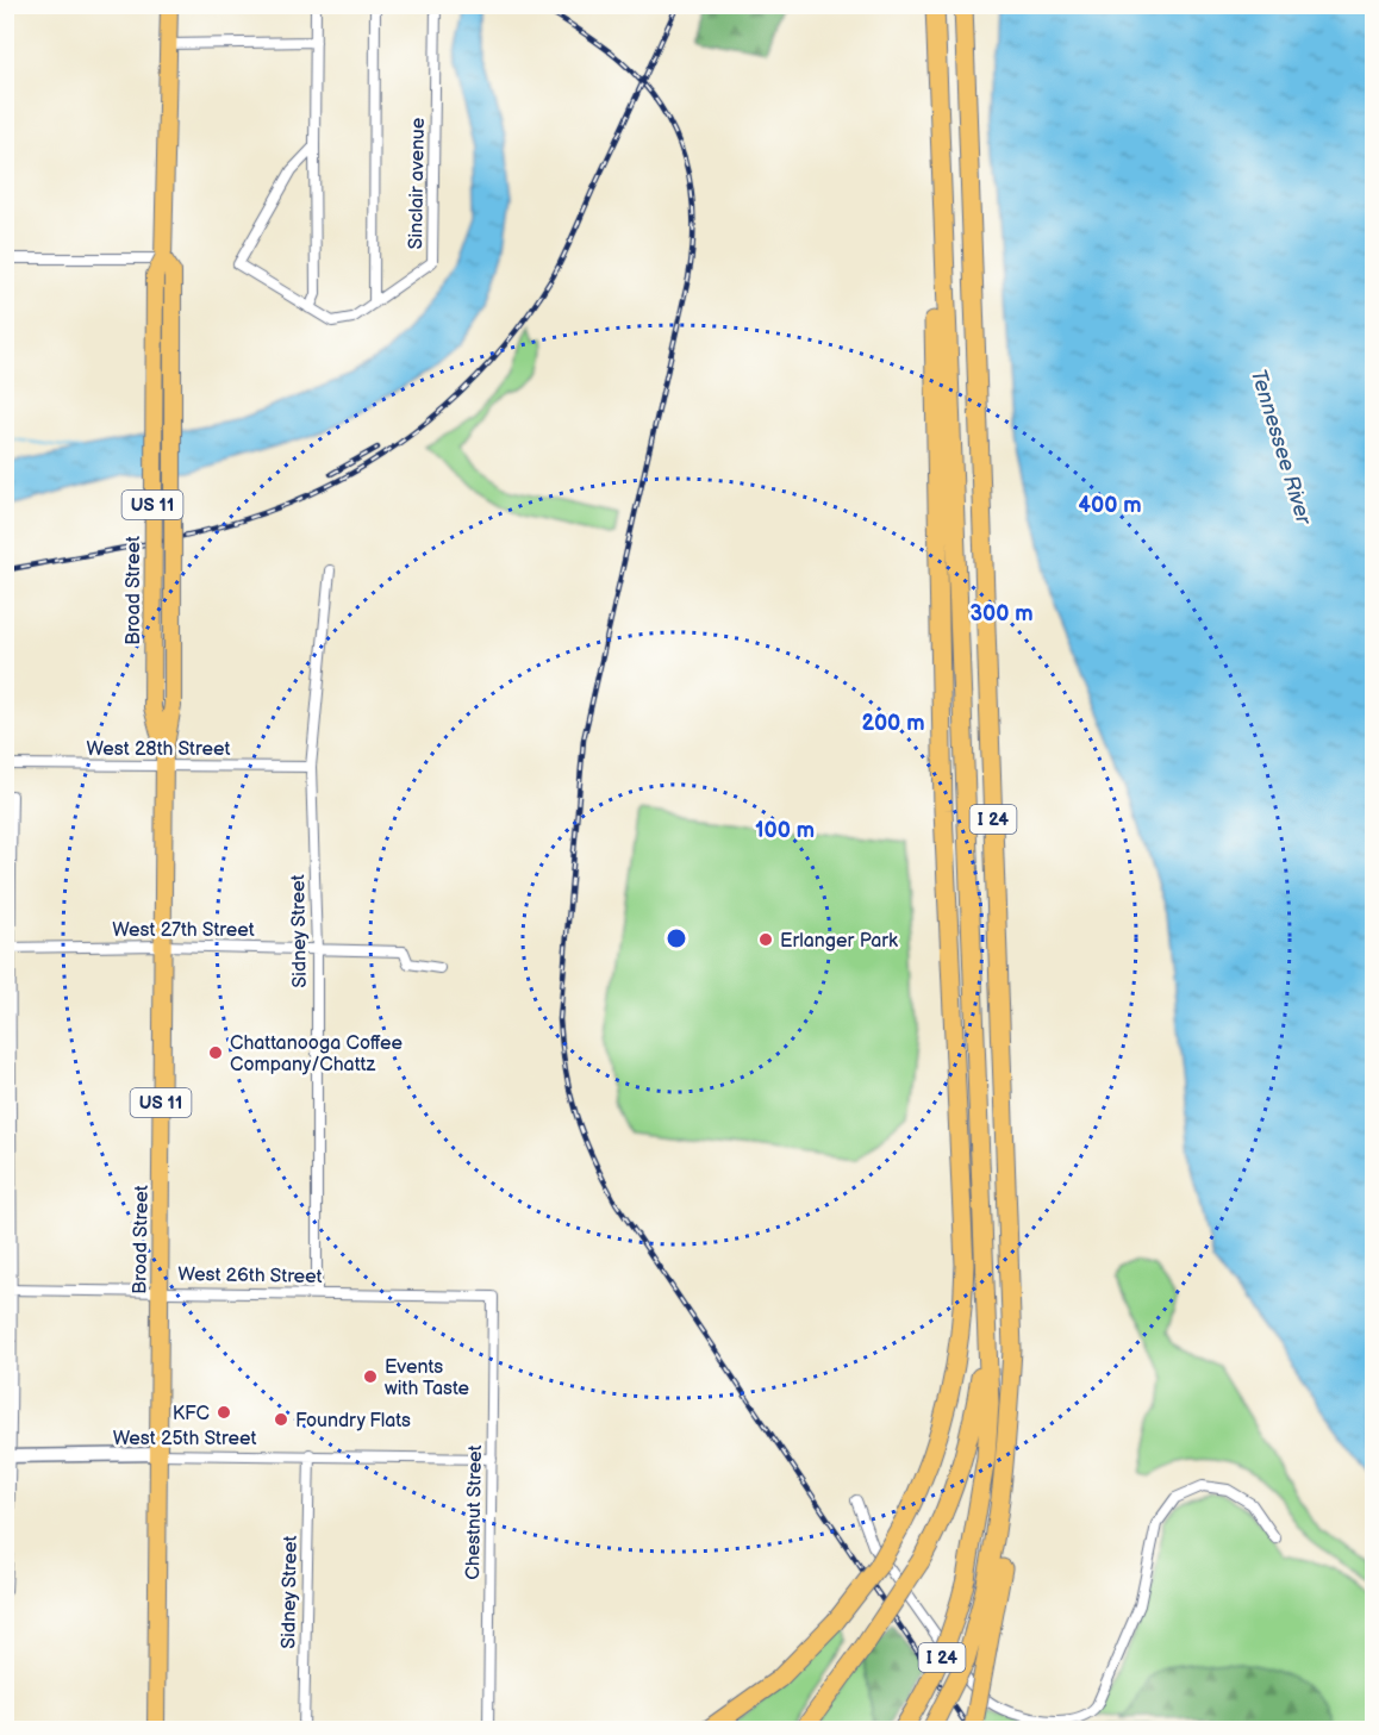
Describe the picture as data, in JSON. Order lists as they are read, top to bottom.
{
  "streets": {
    "highway": ["I 24"],
    "main road": ["US 11", "Broad Street"],
    "street": [
      "Sinclair avenue",
      "West 28th Street",
      "West 27th Street",
      "Sidney Street",
      "West 26th Street",
      "West 25th Street",
      "Chestnut Street"
    ]
  },
  "crossings": [
    ["Broad Street", "West 28th Street"],
    ["Broad Street", "West 27th Street"],
    ["Broad Street", "West 26th Street"],
    ["Broad Street", "West 25th Street"],
    ["West 28th Street", "Sidney Street"],
    ["West 27th Street", "Sidney Street"],
    ["Sidney Street", "West 26th Street"],
    ["Sidney Street", "West 25th Street"],
    ["West 26th Street", "Chestnut Street"],
    ["West 25th Street", "Chestnut Street"]
  ],
  "water": ["Tennessee River"],
  "places": [
    "Erlanger Park",
    "Chattanooga Coffee Company/Chattz",
    "Events with Taste",
    "KFC",
    "Foundry Flats"
  ],
  "rings": [
    "400 m",
    "300 m",
    "200 m",
    "100 m"
  ]
}
